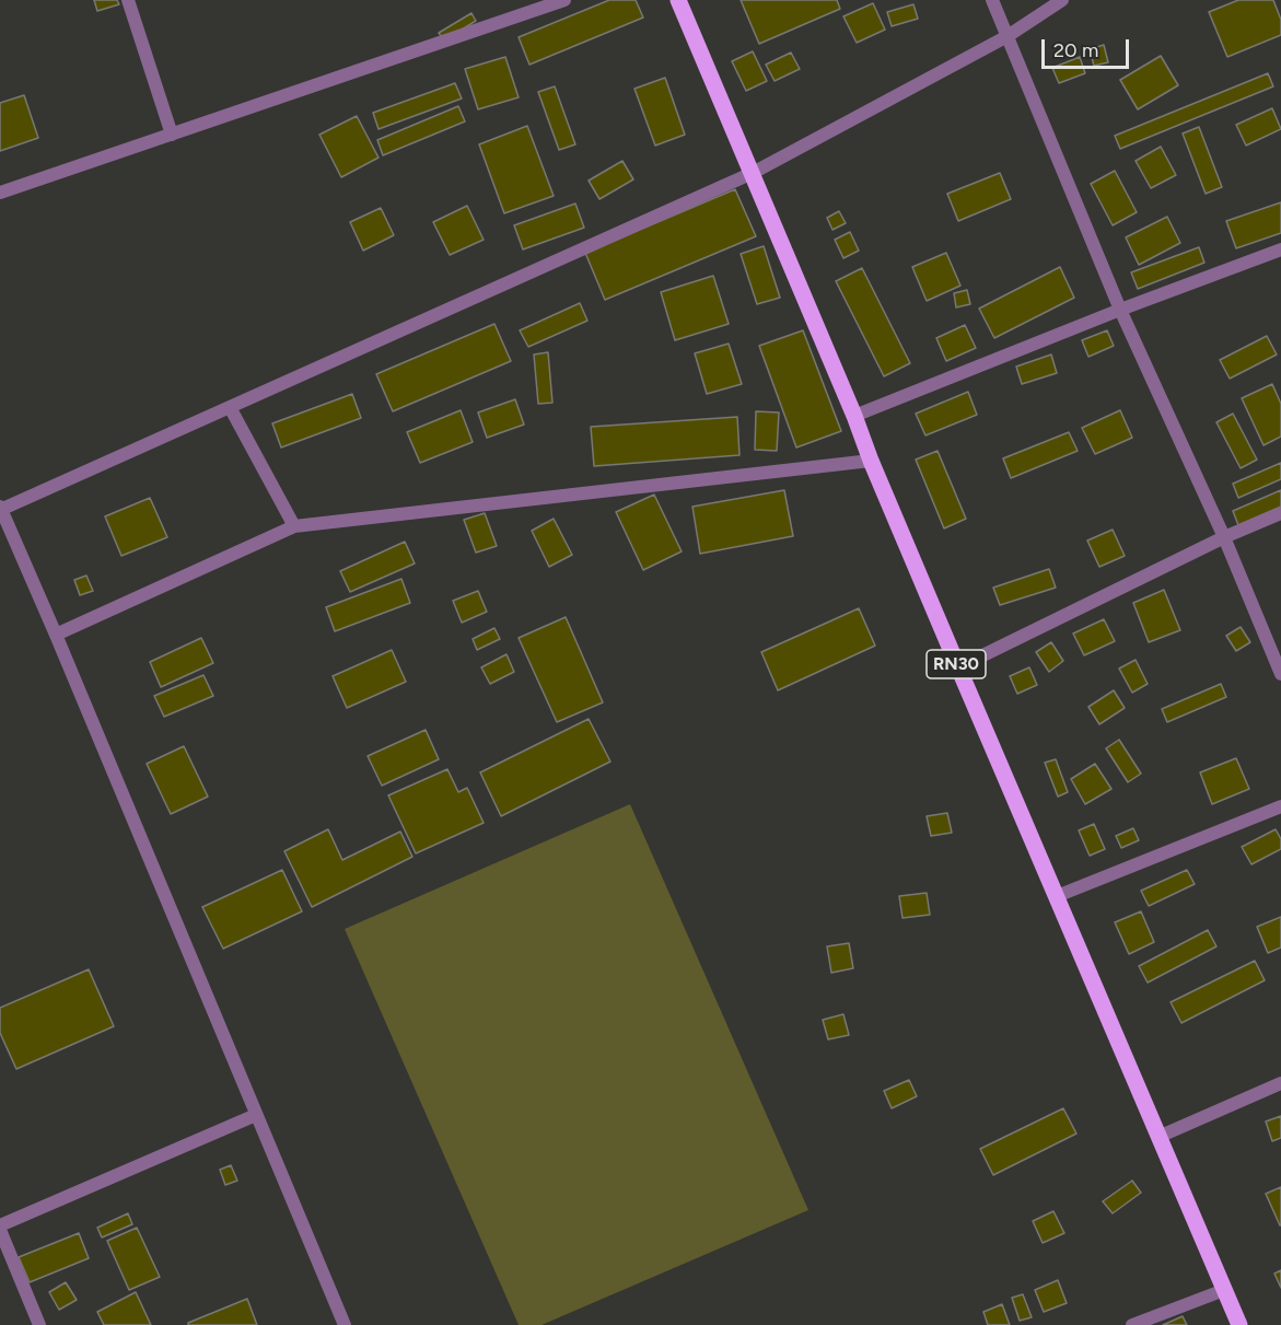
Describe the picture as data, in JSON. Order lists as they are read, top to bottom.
{
  "streets": {
    "main road": ["RN30"]
  },
  "scale_bar": "20 m"
}
